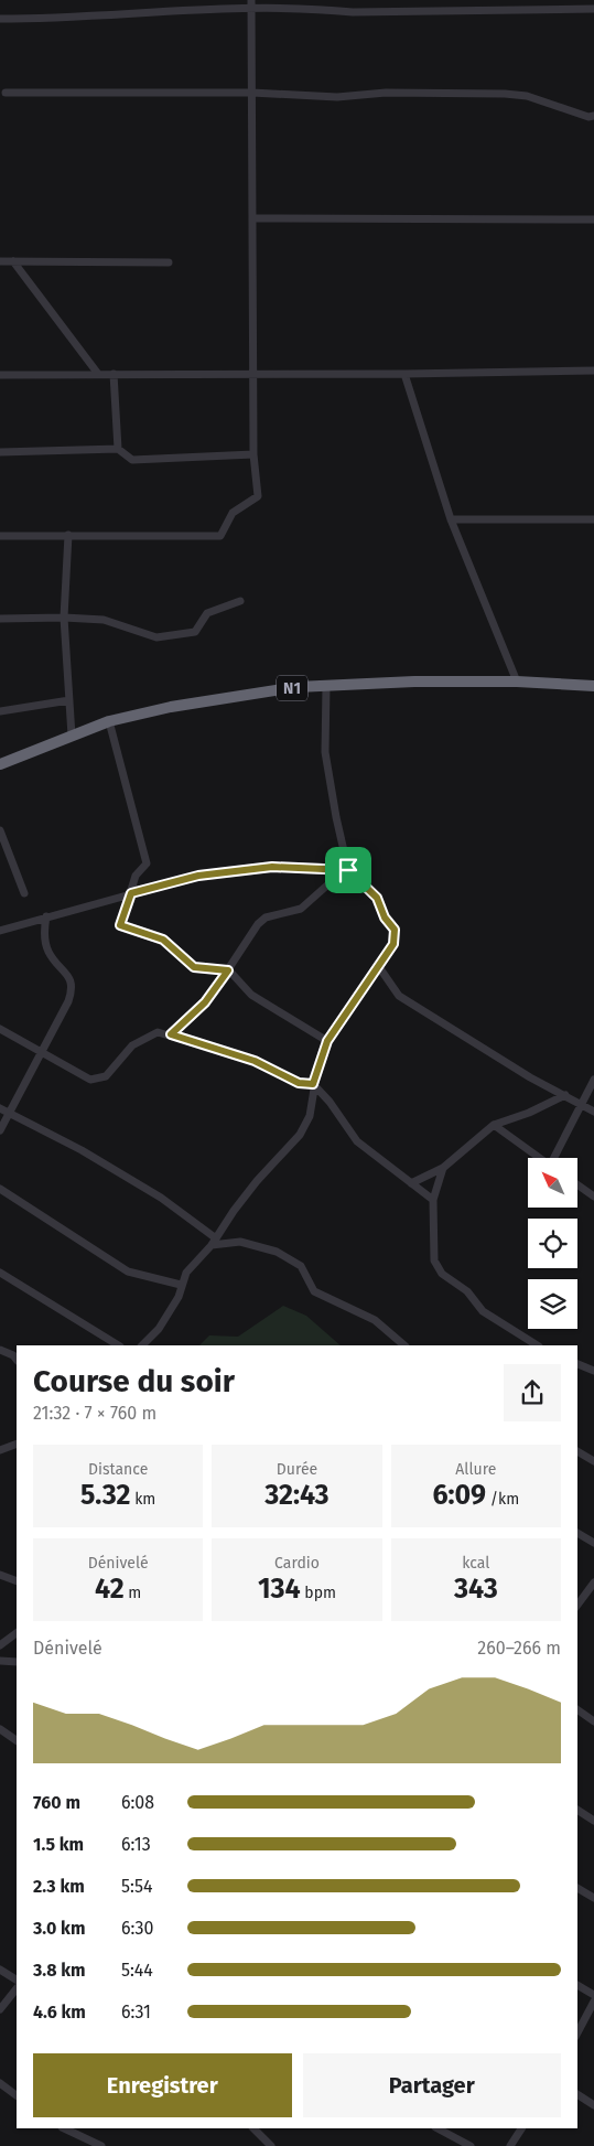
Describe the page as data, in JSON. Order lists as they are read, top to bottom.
{
  "streets": {
    "highway": ["N1"]
  },
  "north": "top left",
  "page": {
    "heading": ["Course du soir", "21:32 · 7 × 760 m"],
    "stats": [
      ["Distance", "5.32 km"],
      ["Durée", "32:43"],
      ["Allure", "6:09 /km"],
      ["Dénivelé", "42 m"],
      ["Cardio", "134 bpm"],
      ["kcal", "343"]
    ],
    "chart": ["Dénivelé", "260–266 m"],
    "list": [
      {
        "name": "760 m",
        "note": "6:08"
      },
      {
        "name": "1.5 km",
        "note": "6:13"
      },
      {
        "name": "2.3 km",
        "note": "5:54"
      },
      {
        "name": "3.0 km",
        "note": "6:30"
      },
      {
        "name": "3.8 km",
        "note": "5:44"
      },
      {
        "name": "4.6 km",
        "note": "6:31"
      }
    ],
    "buttons": ["Enregistrer", "Partager"]
  }
}
